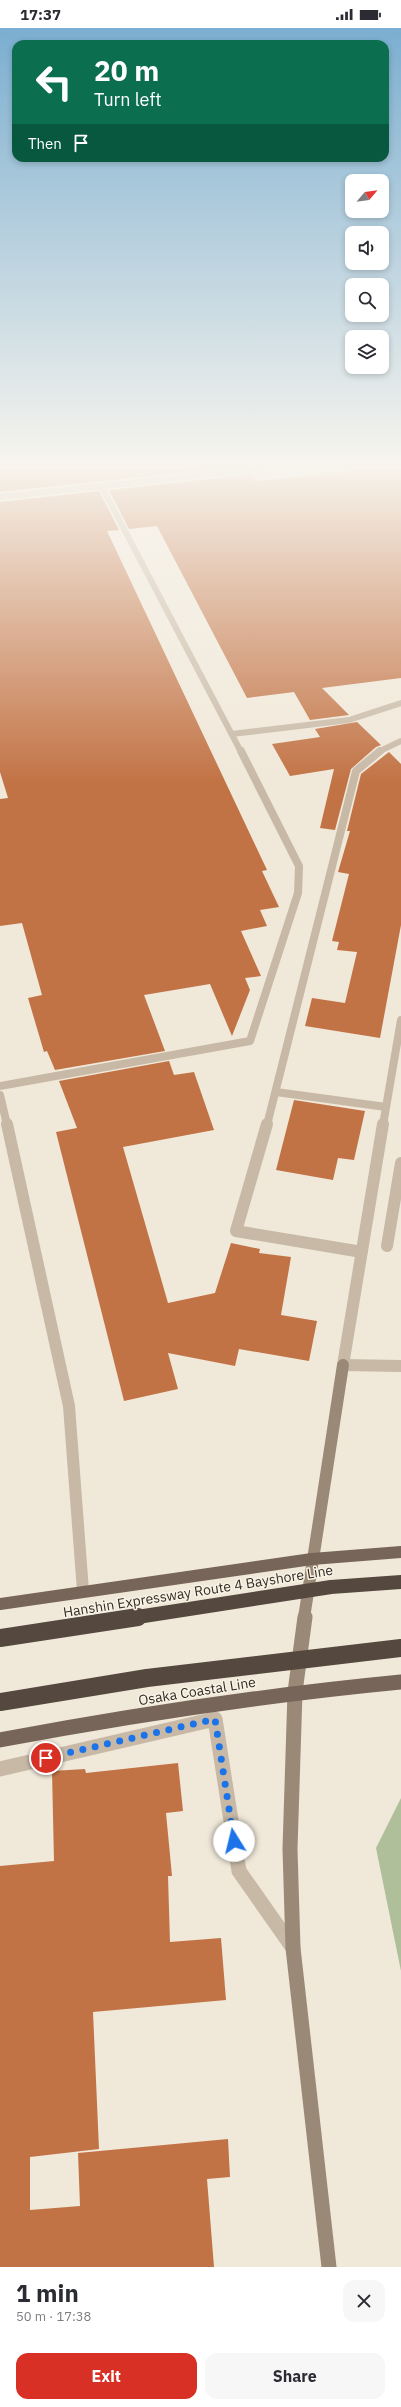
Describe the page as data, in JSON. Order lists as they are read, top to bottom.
{
  "streets": {
    "highway": ["Hanshin Expressway Route 4 Bayshore Line"],
    "main road": ["Osaka Coastal Line"]
  },
  "north": "top right",
  "page": {
    "status": "17:37",
    "turn": ["20 m", "Turn left"],
    "then": "Then",
    "heading": ["1 min", "50 m · 17:38"],
    "buttons": ["Exit", "Share"]
  }
}
